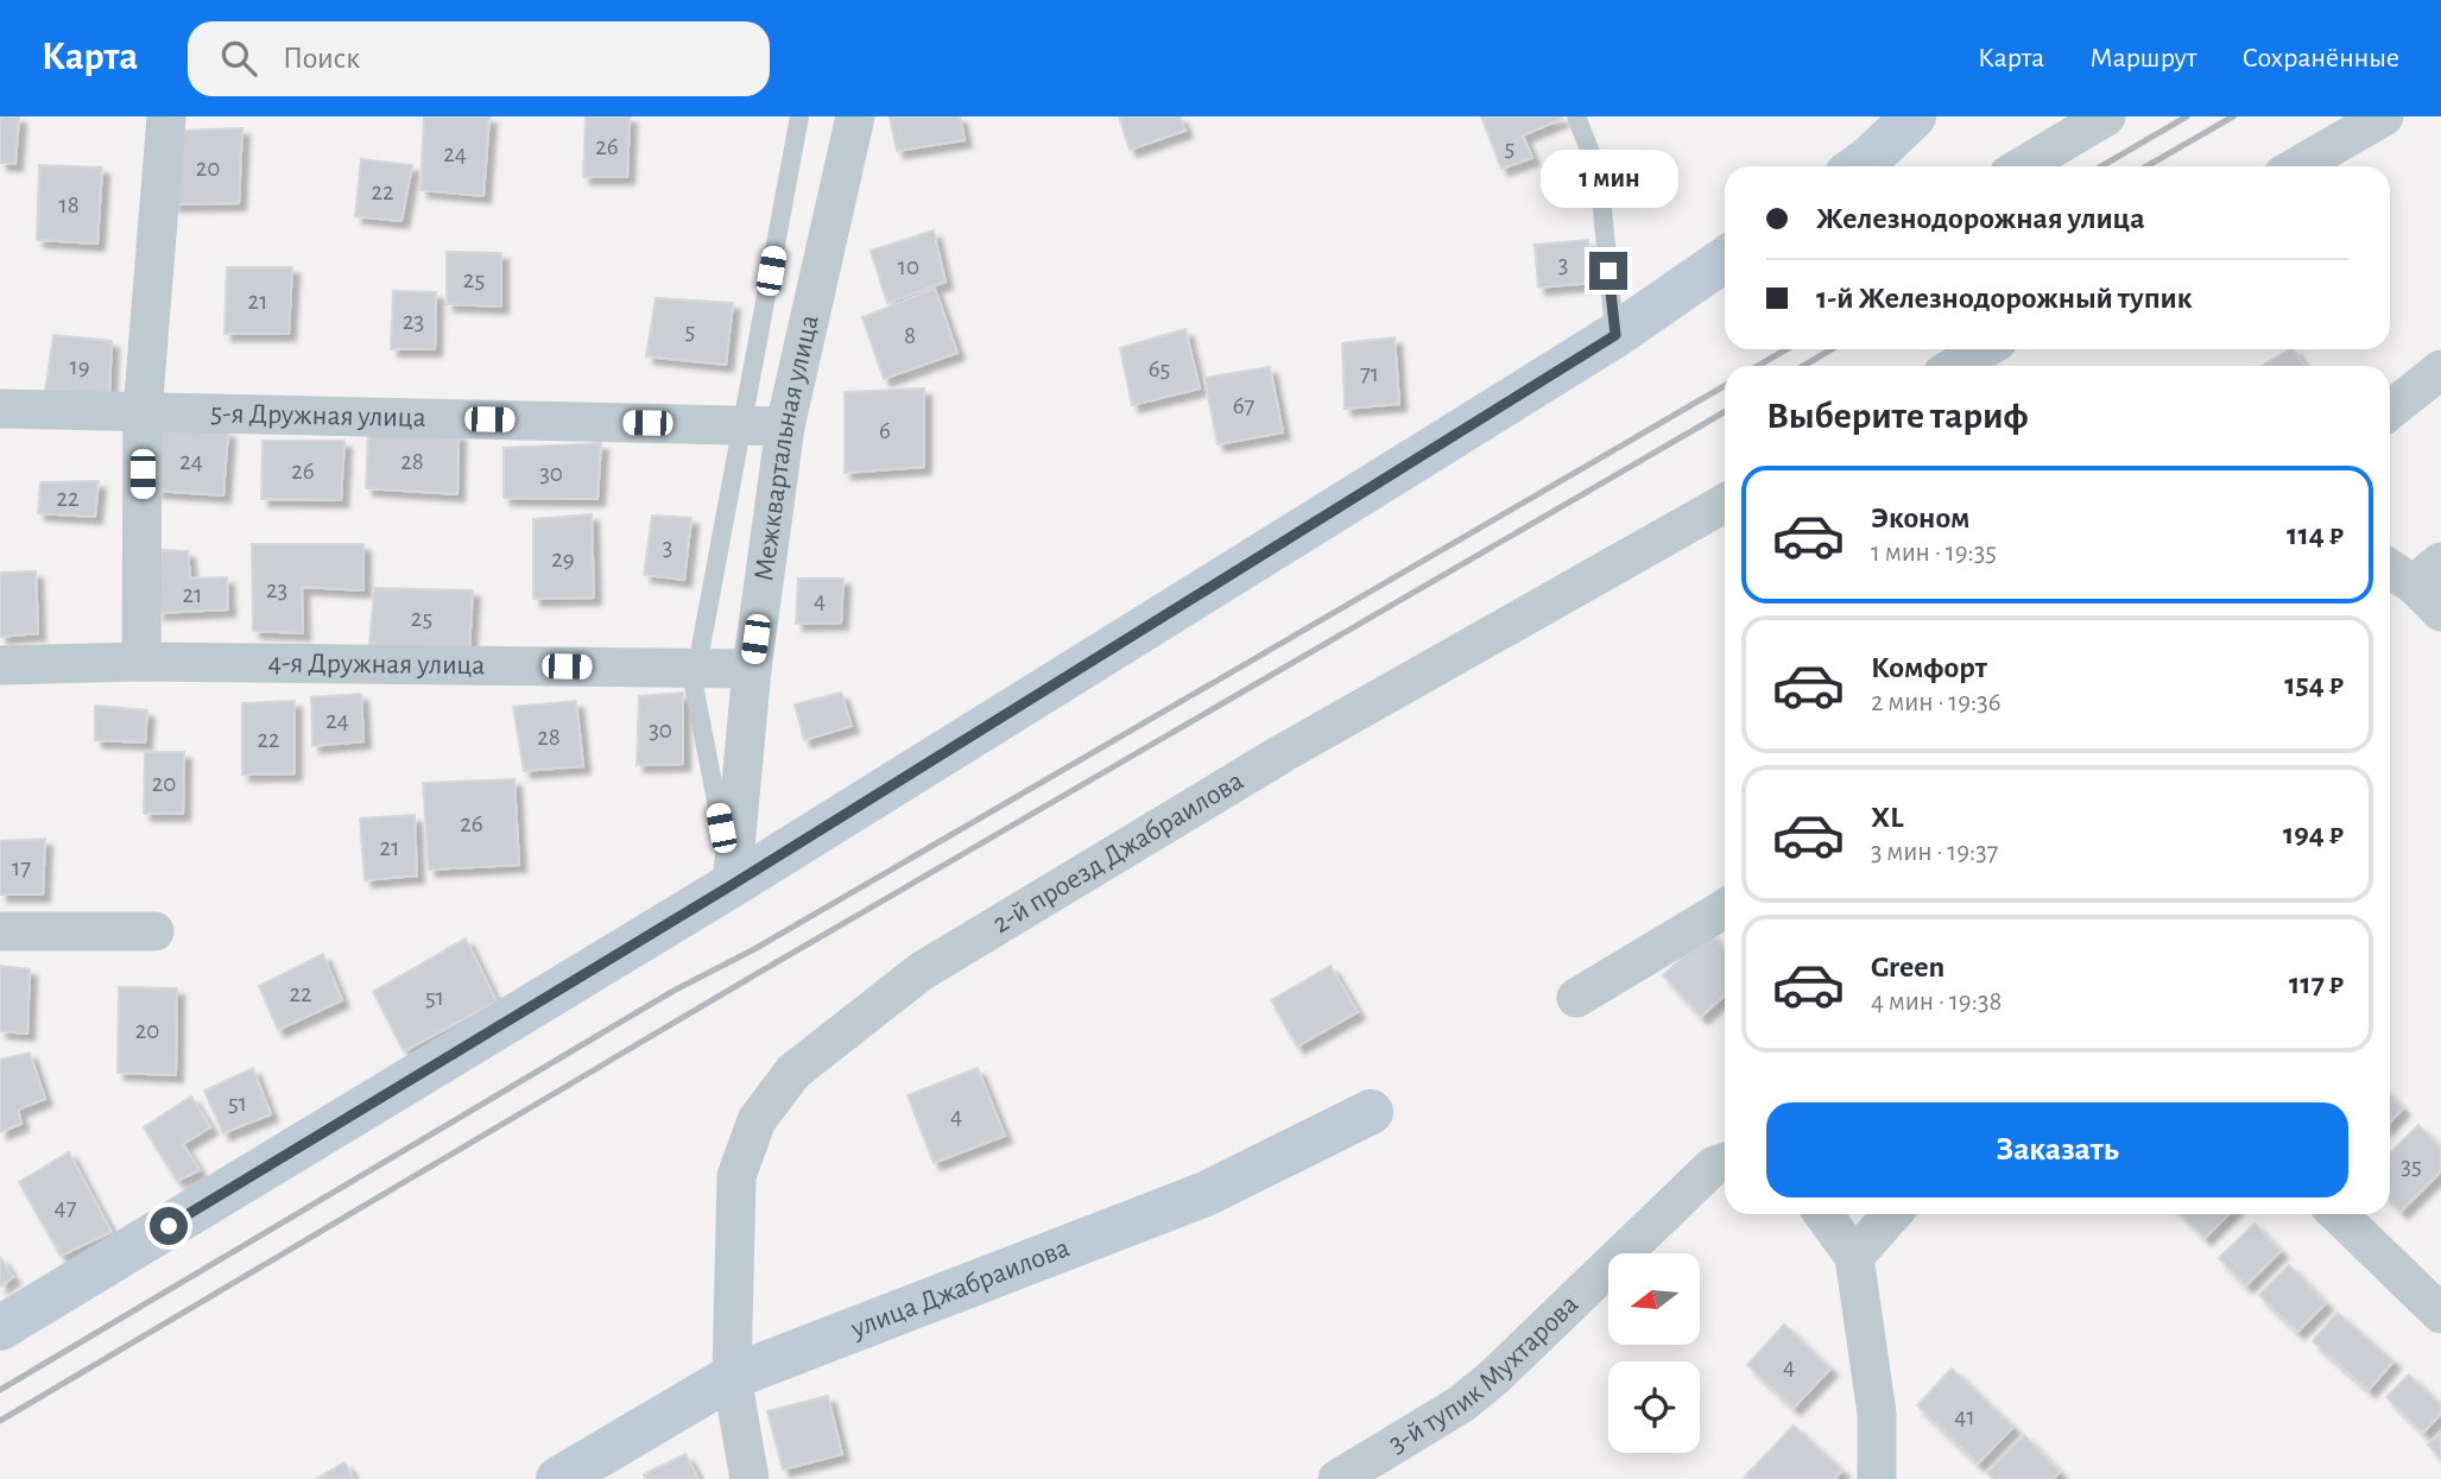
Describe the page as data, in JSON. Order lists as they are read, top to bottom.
{
  "streets": {
    "street": [
      "5-я Дружная улица",
      "Межквартальная улица",
      "4-я Дружная улица",
      "2-й проезд Джабраилова",
      "улица Джабраилова",
      "3-й тупик Мухтарова"
    ]
  },
  "crossings": [
    ["5-я Дружная улица", "Межквартальная улица"],
    ["Межквартальная улица", "4-я Дружная улица"],
    ["2-й проезд Джабраилова", "улица Джабраилова"]
  ],
  "house_numbers": [
    "26",
    "5",
    "24",
    "20",
    "22",
    "18",
    "3",
    "10",
    "25",
    "21",
    "23",
    "5",
    "8",
    "19",
    "65",
    "71",
    "67",
    "6",
    "24",
    "28",
    "26",
    "30",
    "22",
    "3",
    "29",
    "23",
    "21",
    "4",
    "25",
    "24",
    "30",
    "28",
    "22",
    "20",
    "26",
    "21",
    "17",
    "22",
    "51",
    "20",
    "51",
    "4",
    "35",
    "47",
    "4",
    "41"
  ],
  "north": "left",
  "page": {
    "header": "Карта",
    "search": "Поиск",
    "nav": ["Карта", "Маршрут", "Сохранённые"],
    "bubble": "1 мин",
    "banner": ["Железнодорожная улица", "1-й Железнодорожный тупик"],
    "heading": "Выберите тариф",
    "list": [
      {
        "name": "Эконом",
        "note": "1 мин · 19:35",
        "value": "114 ₽"
      },
      {
        "name": "Комфорт",
        "note": "2 мин · 19:36",
        "value": "154 ₽"
      },
      {
        "name": "XL",
        "note": "3 мин · 19:37",
        "value": "194 ₽"
      },
      {
        "name": "Green",
        "note": "4 мин · 19:38",
        "value": "117 ₽"
      }
    ],
    "buttons": "Заказать"
  }
}
